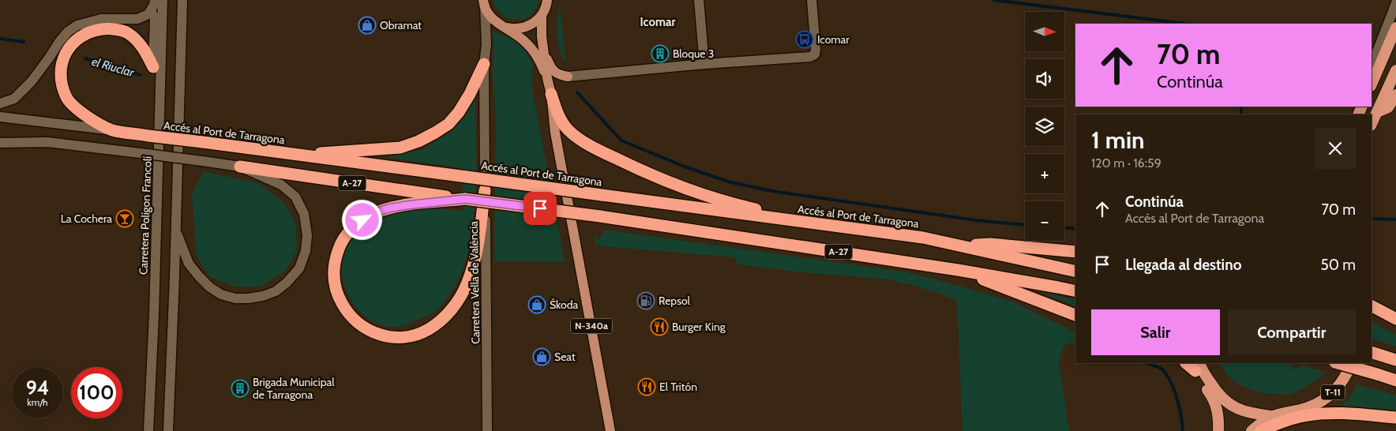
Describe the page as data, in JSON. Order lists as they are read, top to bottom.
{
  "streets": {
    "highway": ["Accés al Port de Tarragona", "A-27", "T-11"],
    "main road": ["N-340a"],
    "street": ["Carretera Polígon Francolí", "Carretera Vella de València"]
  },
  "crossings": [
    ["Carretera Vella de València", "N-340a"]
  ],
  "districts": ["Icomar"],
  "water": ["el Riuclar"],
  "places": {
    "shop": ["Obramat", "Škoda", "Seat"],
    "bus stop": ["Icomar"],
    "building": ["Bloque 3", "Brigada Municipal de Tarragona"],
    "bar": ["La Cochera"],
    "fuel station": ["Repsol"],
    "restaurant": ["Burger King", "El Tritón"]
  },
  "north": "right",
  "page": {
    "map_buttons": ["+", "−"],
    "turn": ["70 m", "Continúa"],
    "heading": ["1 min", "120 m · 16:59"],
    "list": [
      {
        "name": "Continúa",
        "note": "Accés al Port de Tarragona",
        "value": "70 m"
      },
      {
        "name": "Llegada al destino",
        "value": "50 m"
      }
    ],
    "buttons": ["Salir", "Compartir"],
    "speed": "94 km/h",
    "limit": "100"
  }
}
